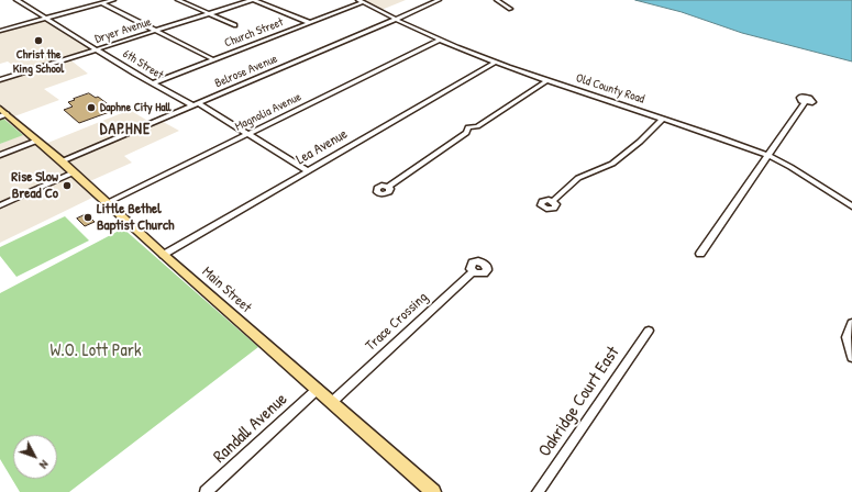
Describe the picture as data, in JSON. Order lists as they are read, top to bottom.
{
  "streets": {
    "main road": ["Main Street"],
    "street": [
      "Dryer Avenue",
      "Church Street",
      "6th Street",
      "Belrose Avenue",
      "Old County Road",
      "Magnolia Avenue",
      "Lea Avenue",
      "Trace Crossing",
      "Oakridge Court East",
      "Randall Avenue"
    ]
  },
  "crossings": [
    ["Dryer Avenue", "6th Street"],
    ["Church Street", "6th Street"],
    ["Church Street", "Old County Road"],
    ["6th Street", "Belrose Avenue"],
    ["6th Street", "Magnolia Avenue"],
    ["6th Street", "Lea Avenue"],
    ["Belrose Avenue", "Old County Road"],
    ["Belrose Avenue", "Main Street"],
    ["Old County Road", "Magnolia Avenue"],
    ["Old County Road", "Lea Avenue"],
    ["Magnolia Avenue", "Main Street"],
    ["Lea Avenue", "Main Street"],
    ["Main Street", "Trace Crossing"],
    ["Main Street", "Randall Avenue"]
  ],
  "districts": ["DAPHNE"],
  "parks": ["W.O. Lott Park"],
  "places": [
    "Christ the King School",
    "Daphne City Hall",
    "Rise Slow Bread Co",
    "Little Bethel Baptist Church"
  ],
  "north": "bottom right"
}
